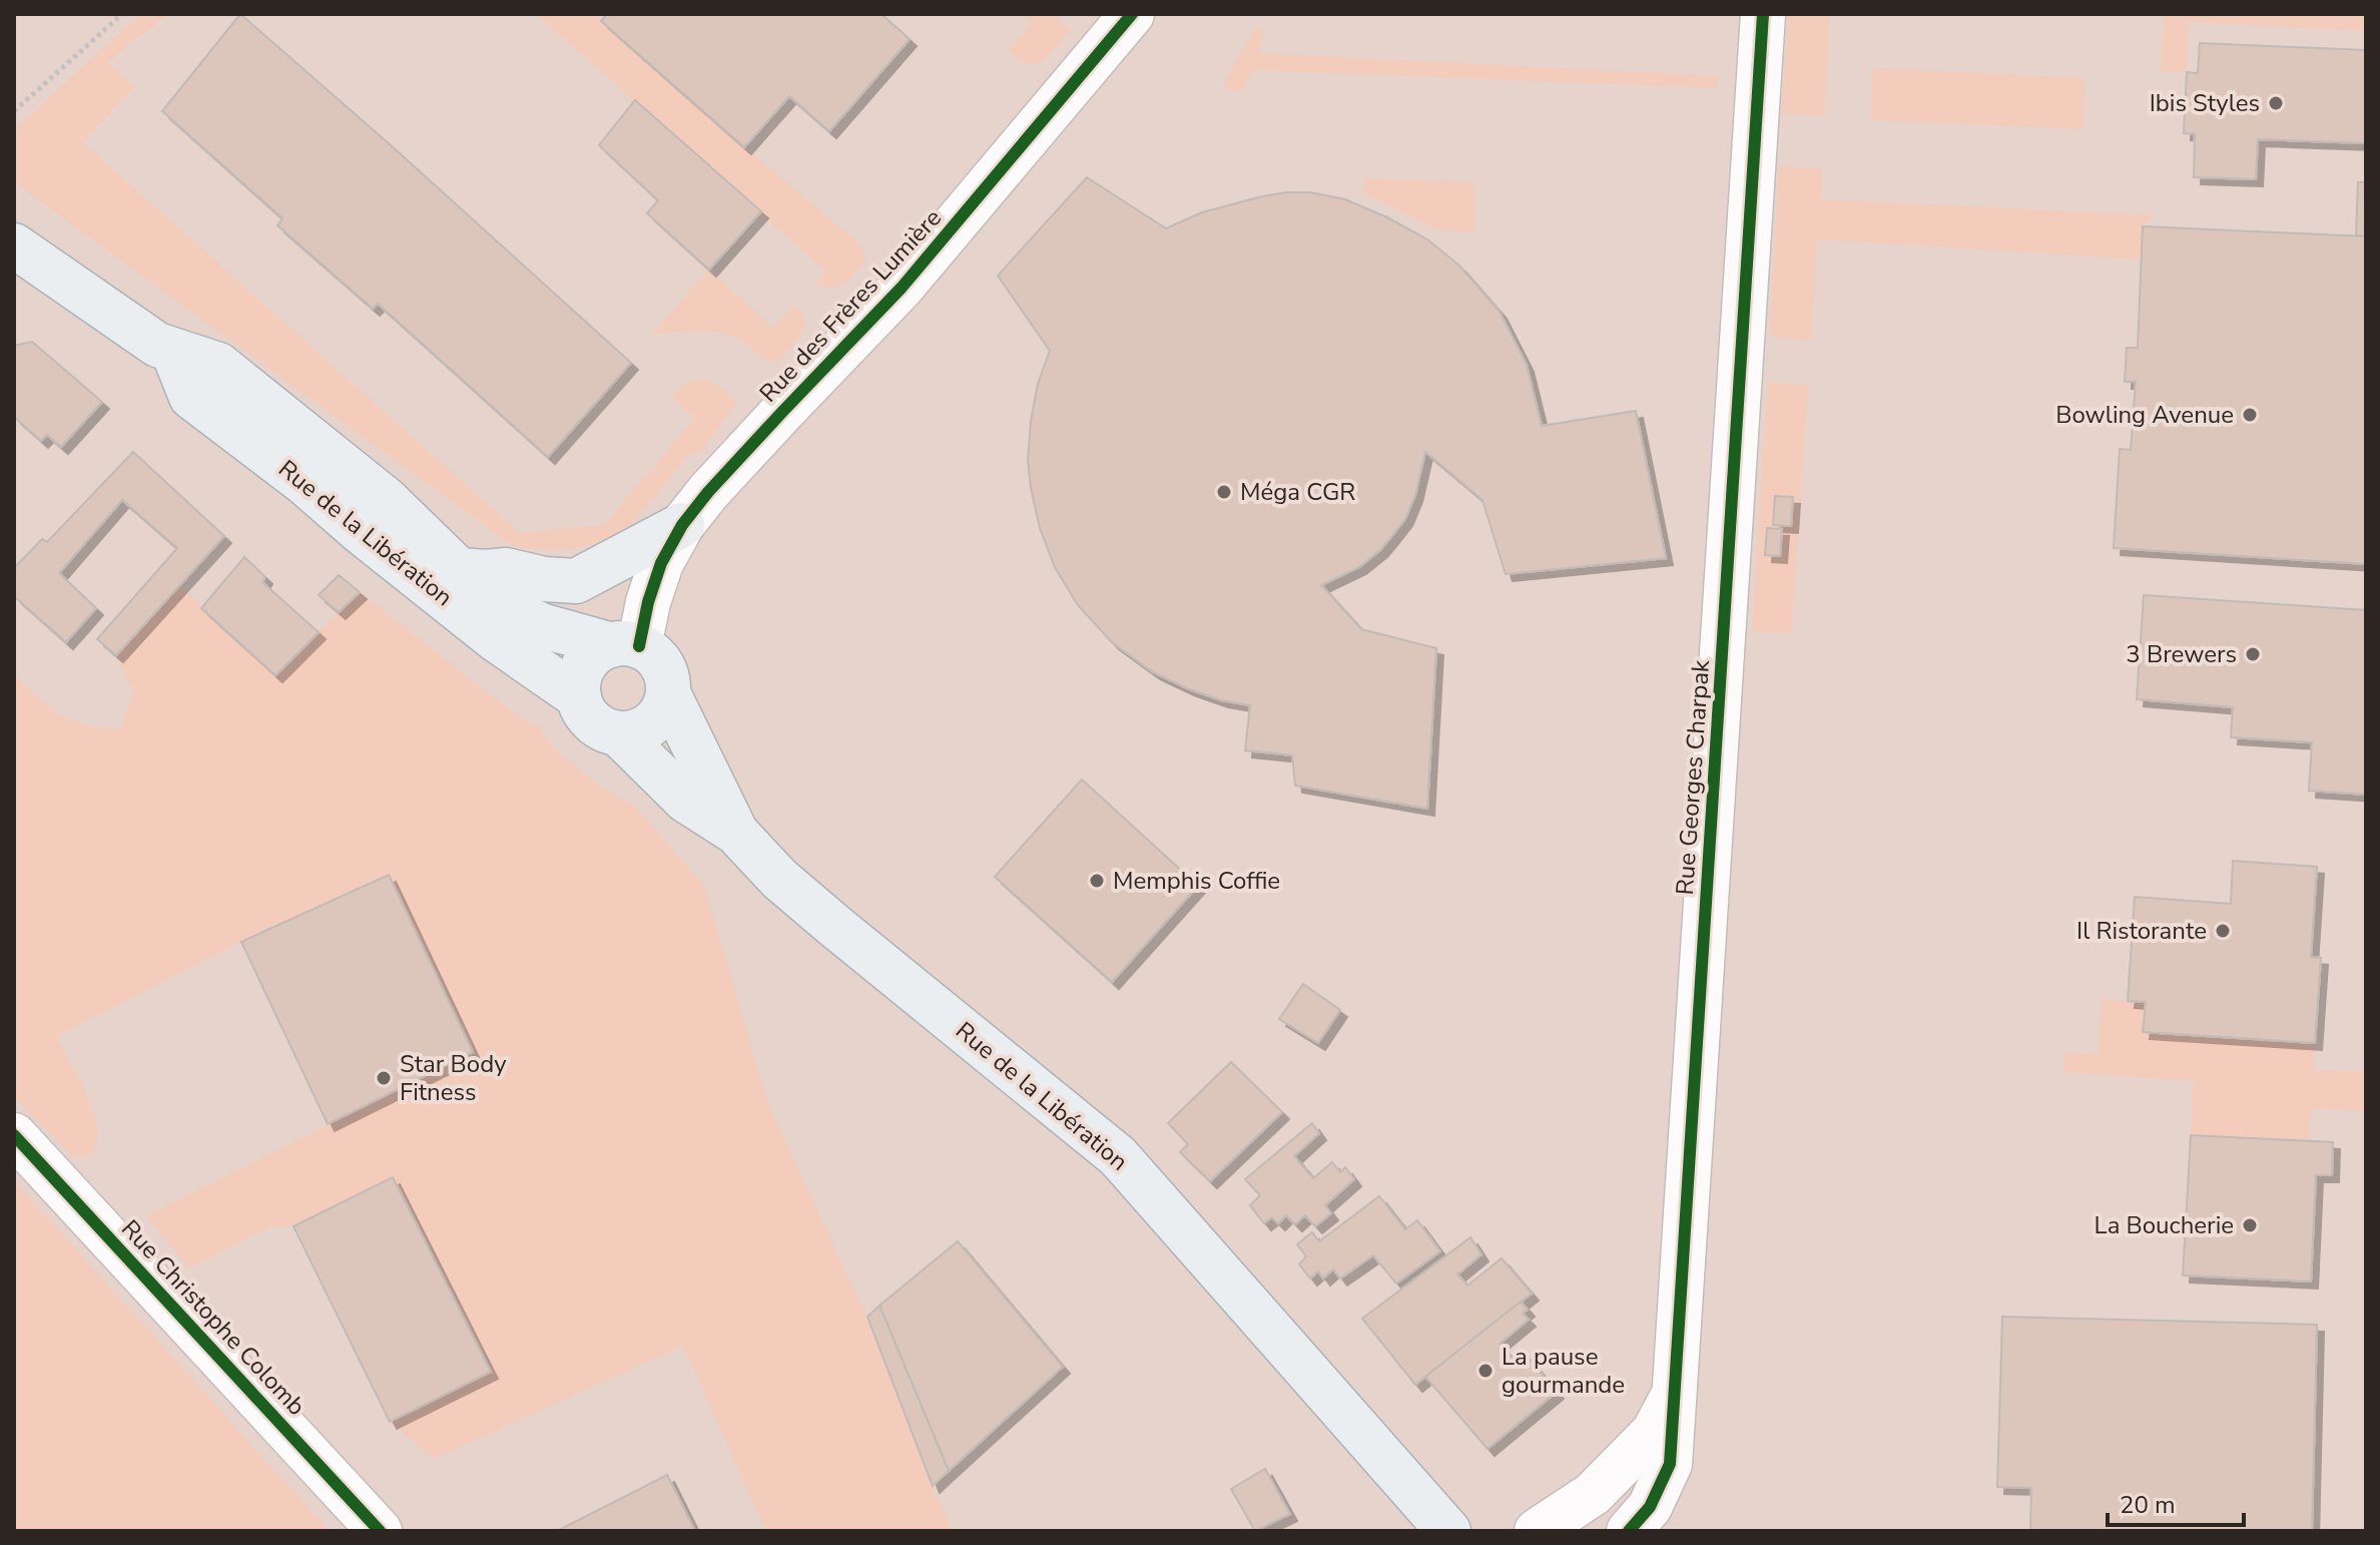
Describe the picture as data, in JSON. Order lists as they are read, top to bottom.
{
  "streets": {
    "main road": ["Rue de la Libération"],
    "street": ["Rue des Frères Lumière", "Rue Georges Charpak", "Rue Christophe Colomb"]
  },
  "crossings": [
    ["Rue des Frères Lumière", "Rue de la Libération"]
  ],
  "places": [
    "Ibis Styles",
    "Bowling Avenue",
    "Méga CGR",
    "3 Brewers",
    "Memphis Coffie",
    "Il Ristorante",
    "Star Body Fitness",
    "La Boucherie",
    "La pause gourmande"
  ],
  "scale_bar": "20 m"
}
